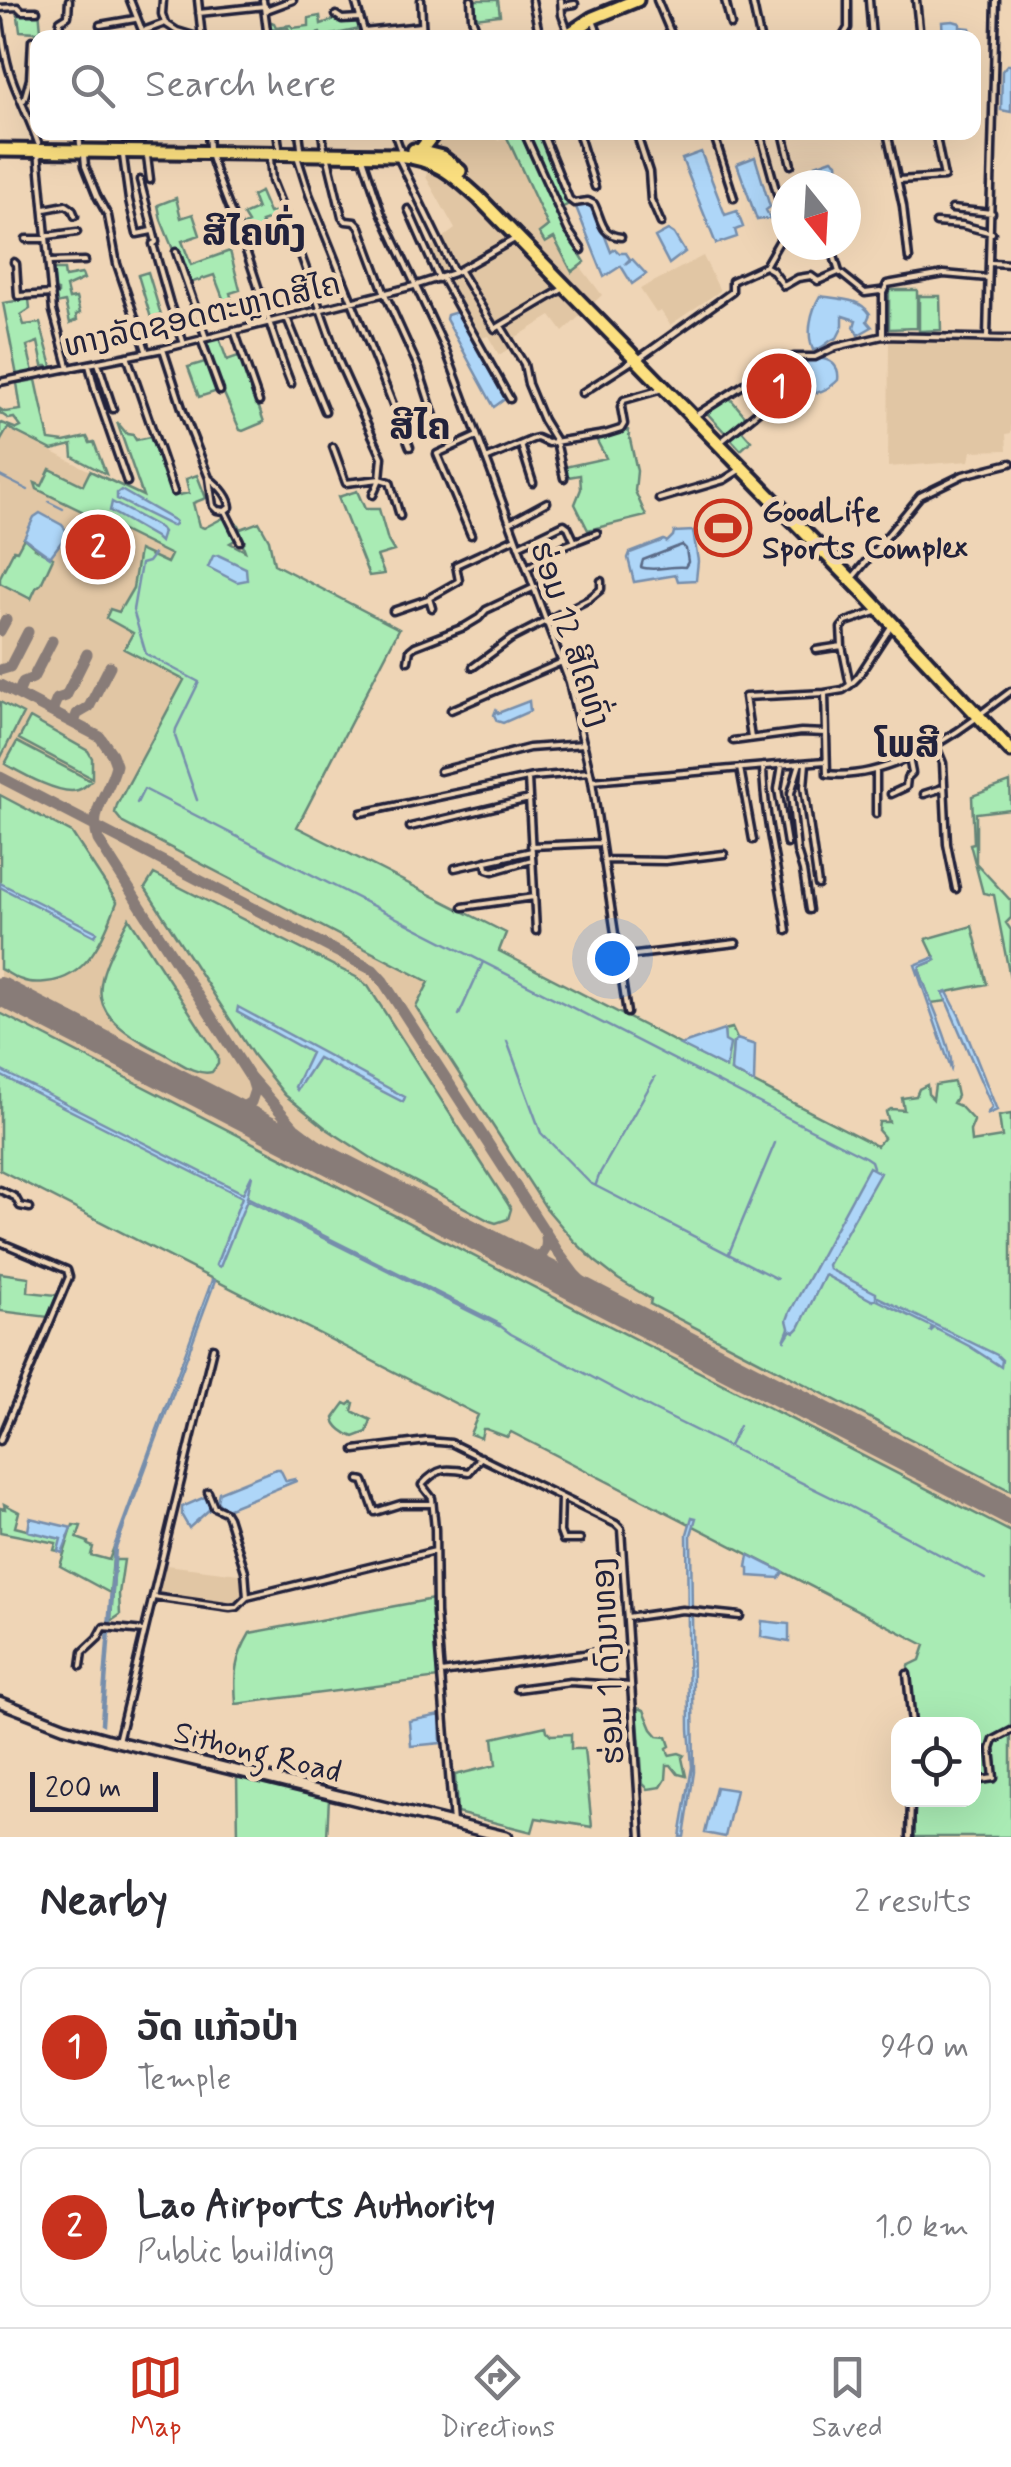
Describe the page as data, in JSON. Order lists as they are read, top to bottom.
{
  "streets": {
    "main road": ["Sithong Road"],
    "street": ["ທາງລັດຊອດຕະຫຼາດສີໄຄ", "ຮ່ອມ 12 ສີໄຄທົ່ງ", "ຮ່ອມ 1 ດົງນາທອງ"]
  },
  "crossings": [
    ["ທາງລັດຊອດຕະຫຼາດສີໄຄ", "ຮ່ອມ 12 ສີໄຄທົ່ງ"]
  ],
  "districts": ["ສີໄຄທົ່ງ", "ສີໄຄ", "ໂພສີ"],
  "places": {
    "sports": ["GoodLife Sports Complex"]
  },
  "scale_bar": "200 m",
  "north": "bottom",
  "page": {
    "search": "Search here",
    "pins": ["1", "2"],
    "scale": "200 m",
    "heading": ["Nearby", "2 results"],
    "list": [
      {
        "mark": "1",
        "name": "ວັດ ແກ້ວປ່າ",
        "note": "Temple",
        "value": "940 m"
      },
      {
        "mark": "2",
        "name": "Lao Airports Authority",
        "note": "Public building",
        "value": "1.0 km"
      }
    ],
    "nav": ["Map", "Directions", "Saved"]
  }
}
